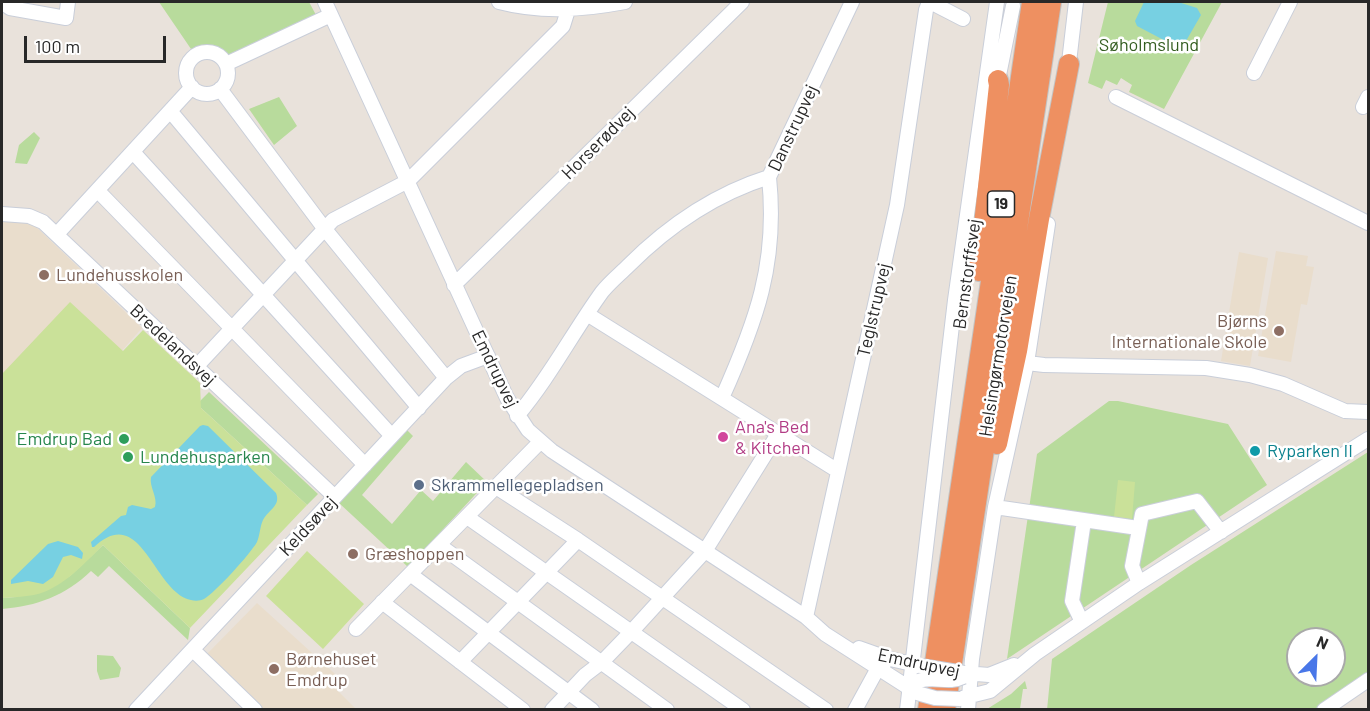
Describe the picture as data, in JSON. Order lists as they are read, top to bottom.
{
  "streets": {
    "highway": ["19", "Helsingørmotorvejen"],
    "street": [
      "Danstrupvej",
      "Horserødvej",
      "Bernstorffsvej",
      "Teglstrupvej",
      "Bredelandsvej",
      "Emdrupvej",
      "Keldsøvej"
    ]
  },
  "crossings": [
    ["Horserødvej", "Emdrupvej"],
    ["Teglstrupvej", "Emdrupvej"],
    ["Bredelandsvej", "Keldsøvej"],
    ["Helsingørmotorvejen", "Emdrupvej"],
    ["Emdrupvej", "Keldsøvej"]
  ],
  "parks": ["Søholmslund"],
  "places": [
    "Lundehusskolen",
    "Bjørns Internationale Skole",
    "Ana's Bed & Kitchen",
    "Emdrup Bad",
    "Ryparken II",
    "Lundehusparken",
    "Skrammellegepladsen",
    "Græshoppen",
    "Børnehuset Emdrup"
  ],
  "scale_bar": "100 m",
  "north": "top right"
}
